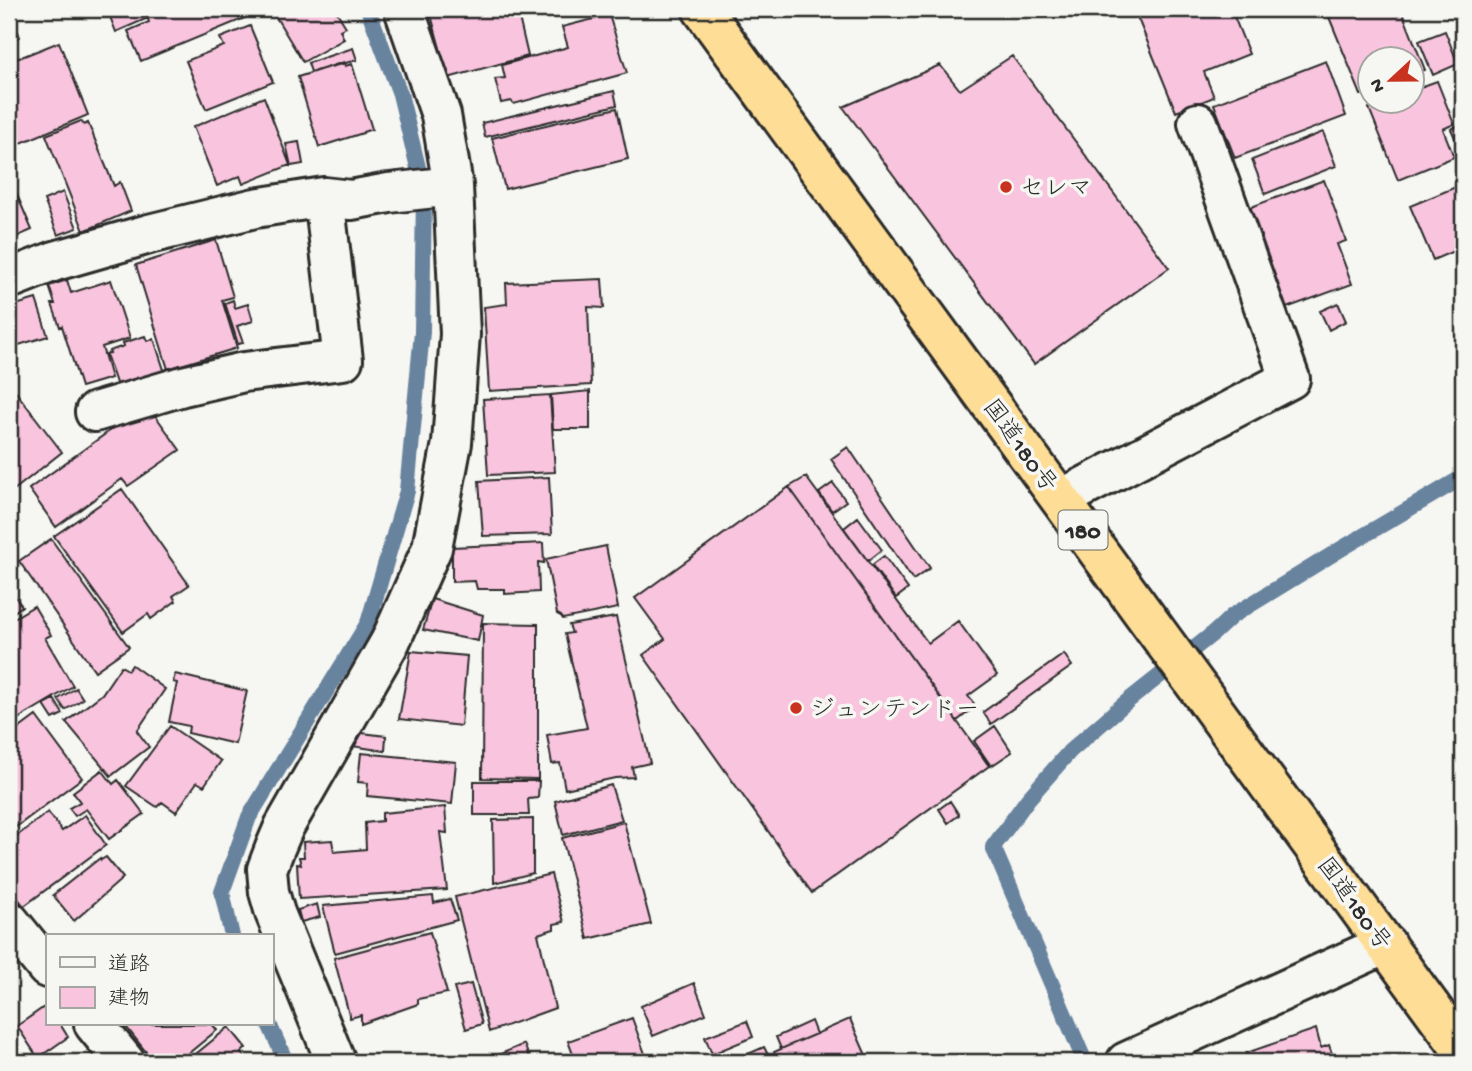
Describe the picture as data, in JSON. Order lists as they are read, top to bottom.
{
  "streets": {
    "highway": ["国道180号", "180"]
  },
  "places": ["セレマ", "ジュンテンドー"],
  "legend": ["道路", "建物"],
  "north": "left"
}
